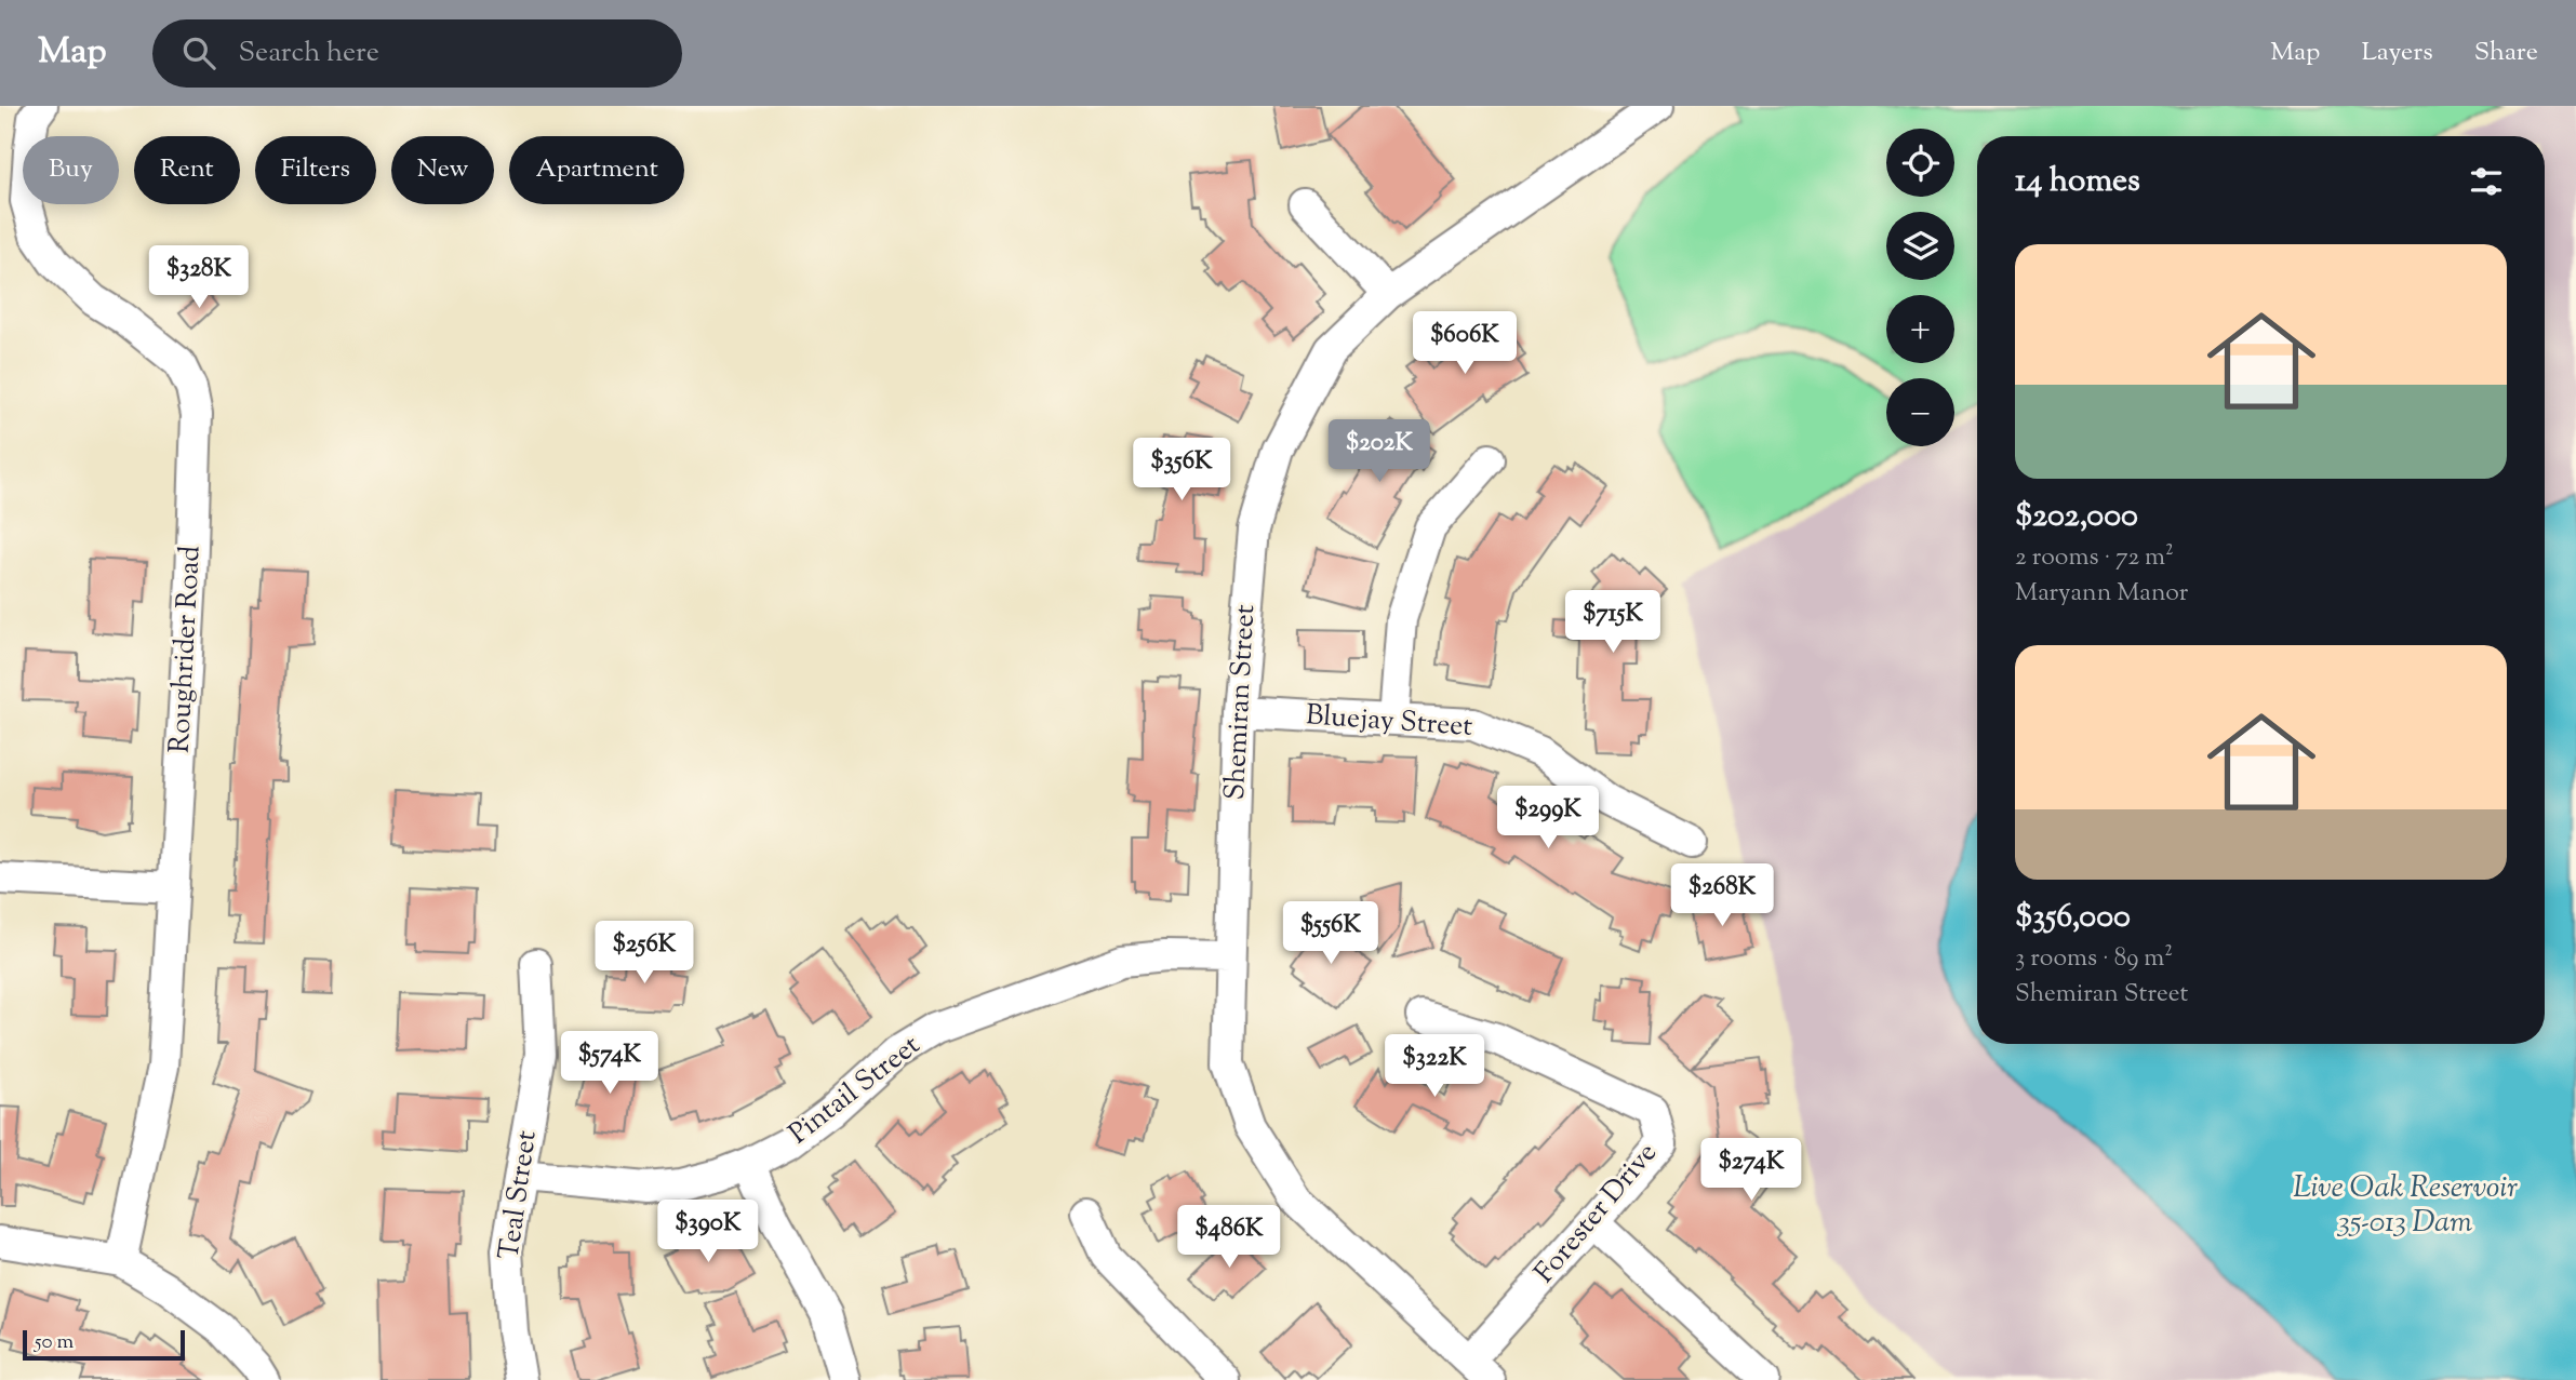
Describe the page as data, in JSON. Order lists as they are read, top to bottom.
{
  "streets": {
    "street": [
      "Roughrider Road",
      "Shemiran Street",
      "Bluejay Street",
      "Pintail Street",
      "Teal Street",
      "Forester Drive"
    ]
  },
  "crossings": [
    ["Shemiran Street", "Bluejay Street"],
    ["Shemiran Street", "Pintail Street"],
    ["Shemiran Street", "Forester Drive"],
    ["Pintail Street", "Teal Street"]
  ],
  "water": ["Live Oak Reservoir 35-013 Dam"],
  "scale_bar": "50 m",
  "page": {
    "header": "Map",
    "search": "Search here",
    "nav": ["Map", "Layers", "Share"],
    "map_buttons": ["+", "−"],
    "chip": [
      "Buy",
      "Rent",
      "Filters",
      "New",
      "Apartment"
    ],
    "heading": "14 homes",
    "list": [
      {
        "name": "$202,000",
        "note": "2 rooms · 72 m² · Maryann Manor"
      },
      {
        "name": "$356,000",
        "note": "3 rooms · 89 m² · Shemiran Street"
      }
    ],
    "price": [
      "$328K",
      "$606K",
      "$202K",
      "$356K",
      "$715K",
      "$299K",
      "$268K",
      "$556K",
      "$256K",
      "$574K",
      "$322K",
      "$274K",
      "$390K",
      "$486K"
    ],
    "scale": "50 m"
  }
}
